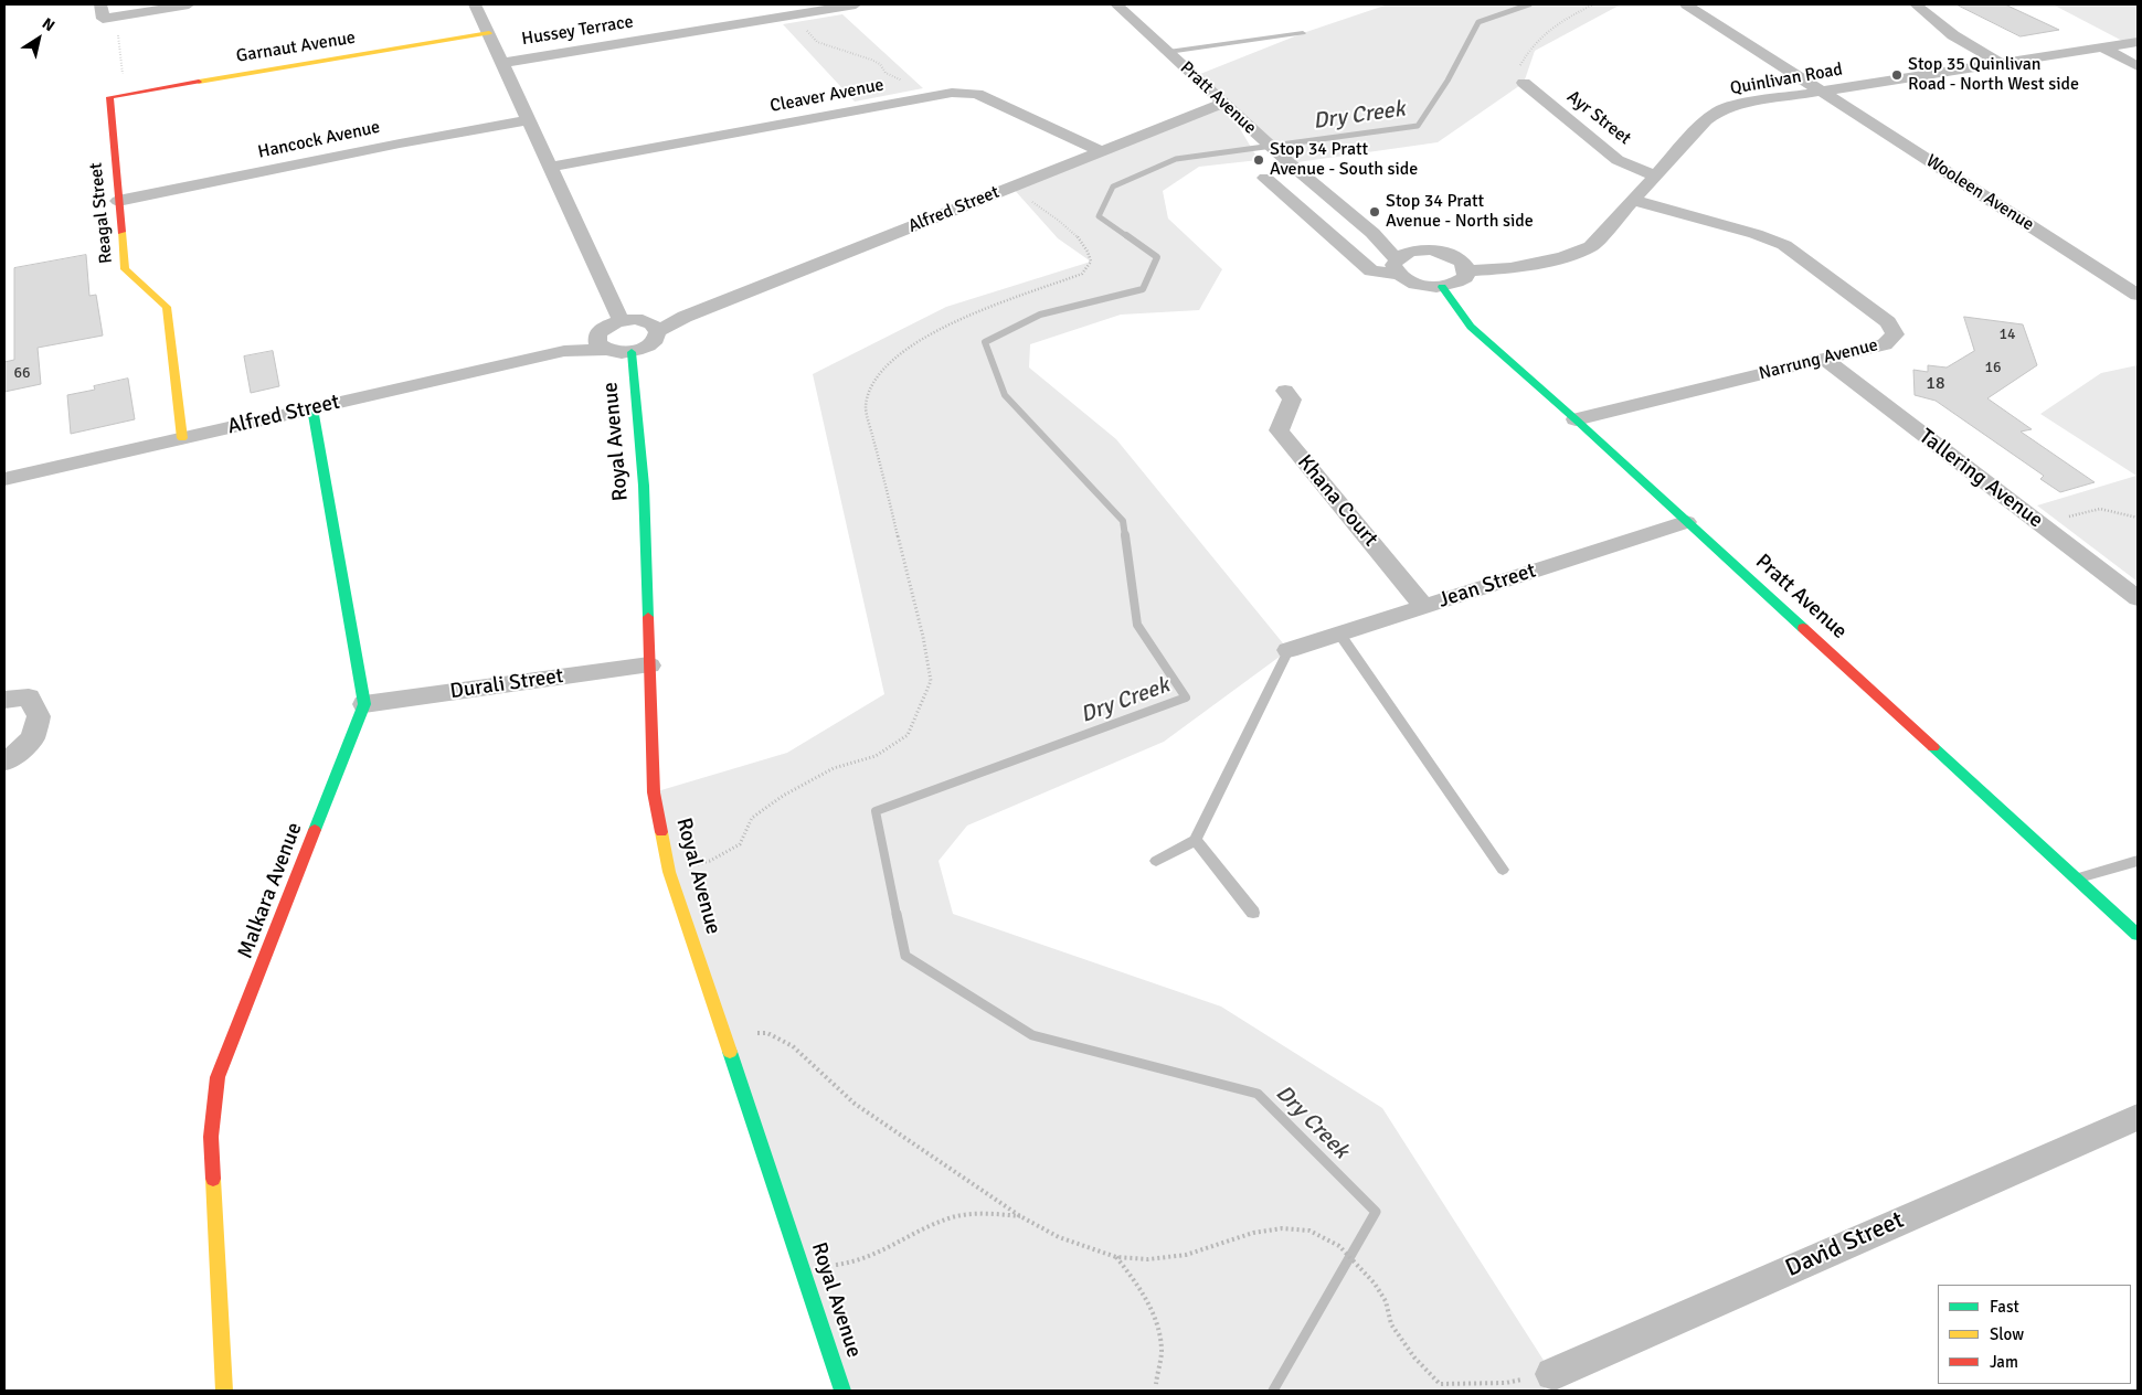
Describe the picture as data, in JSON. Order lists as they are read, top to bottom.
{
  "streets": {
    "street": [
      "Hussey Terrace",
      "Garnaut Avenue",
      "Quinlivan Road",
      "Cleaver Avenue",
      "Pratt Avenue",
      "Ayr Street",
      "Hancock Avenue",
      "Wooleen Avenue",
      "Alfred Street",
      "Reagal Street",
      "Narrung Avenue",
      "Royal Avenue",
      "Tallering Avenue",
      "Khana Court",
      "Jean Street",
      "Durali Street",
      "Malkara Avenue",
      "David Street"
    ]
  },
  "crossings": [
    ["Garnaut Avenue", "Reagal Street"],
    ["Quinlivan Road", "Ayr Street"],
    ["Quinlivan Road", "Wooleen Avenue"],
    ["Quinlivan Road", "Narrung Avenue"],
    ["Cleaver Avenue", "Alfred Street"],
    ["Pratt Avenue", "Alfred Street"],
    ["Pratt Avenue", "Narrung Avenue"],
    ["Pratt Avenue", "Jean Street"],
    ["Hancock Avenue", "Reagal Street"],
    ["Alfred Street", "Reagal Street"],
    ["Alfred Street", "Royal Avenue"],
    ["Narrung Avenue", "Tallering Avenue"],
    ["Royal Avenue", "Durali Street"],
    ["Khana Court", "Jean Street"],
    ["Durali Street", "Malkara Avenue"]
  ],
  "water": ["Dry Creek"],
  "places": ["Stop 35 Quinlivan Road - North West side", "Stop 34 Pratt Avenue - South side", "Stop 34 Pratt Avenue - North side"],
  "house_numbers": [
    "14",
    "16",
    "66",
    "18"
  ],
  "legend": ["Fast", "Slow", "Jam"],
  "north": "top right"
}
